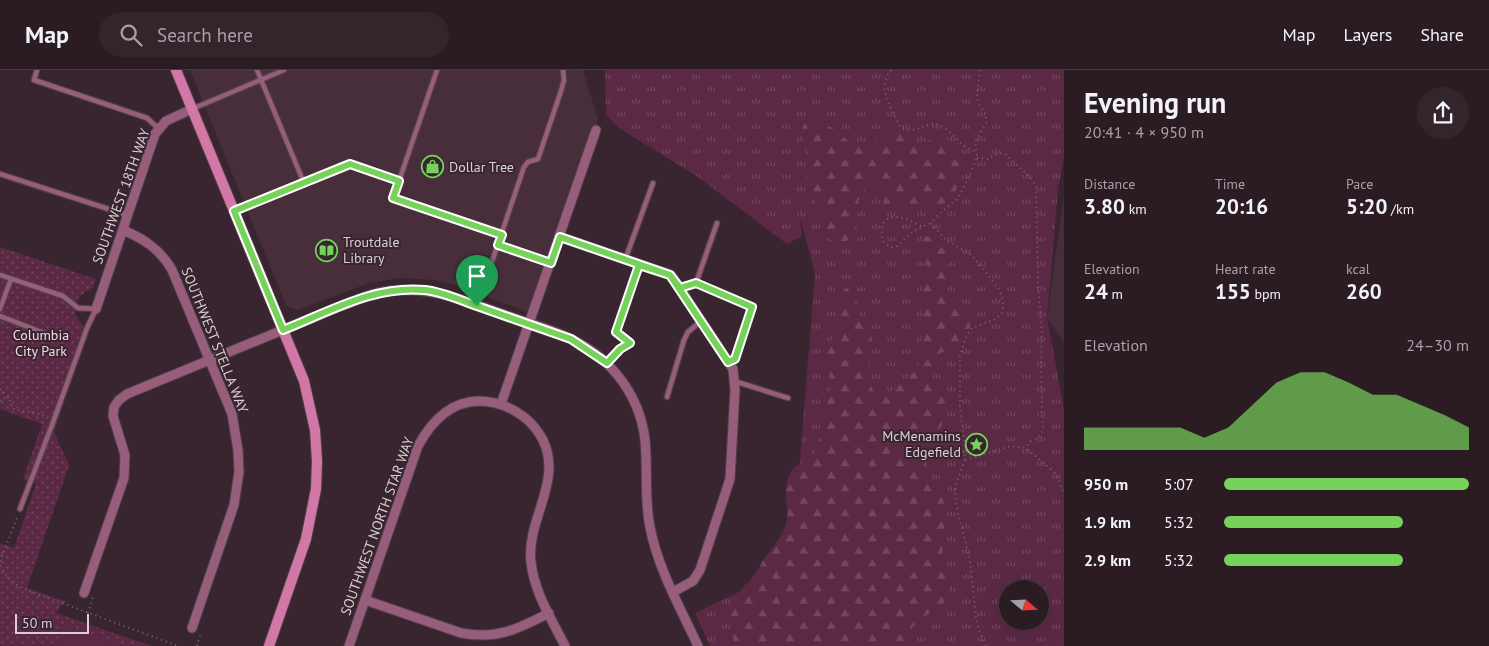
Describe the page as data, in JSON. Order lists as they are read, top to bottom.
{
  "streets": {
    "street": ["SOUTHWEST 18TH WAY", "SOUTHWEST STELLA WAY", "SOUTHWEST NORTH STAR WAY"]
  },
  "crossings": [
    ["SOUTHWEST 18TH WAY", "SOUTHWEST STELLA WAY"]
  ],
  "parks": ["Columbia City Park"],
  "places": {
    "shop": ["Dollar Tree"],
    "library": ["Troutdale Library"],
    "place": ["McMenamins Edgefield"]
  },
  "scale_bar": "50 m",
  "north": "right",
  "page": {
    "header": "Map",
    "search": "Search here",
    "nav": ["Map", "Layers", "Share"],
    "heading": ["Evening run", "20:41 · 4 × 950 m"],
    "stats": [
      ["Distance", "3.80 km"],
      ["Time", "20:16"],
      ["Pace", "5:20 /km"],
      ["Elevation", "24 m"],
      ["Heart rate", "155 bpm"],
      ["kcal", "260"]
    ],
    "chart": ["Elevation", "24–30 m"],
    "list": [
      {
        "name": "950 m",
        "note": "5:07"
      },
      {
        "name": "1.9 km",
        "note": "5:32"
      },
      {
        "name": "2.9 km",
        "note": "5:32"
      }
    ],
    "scale": "50 m"
  }
}
